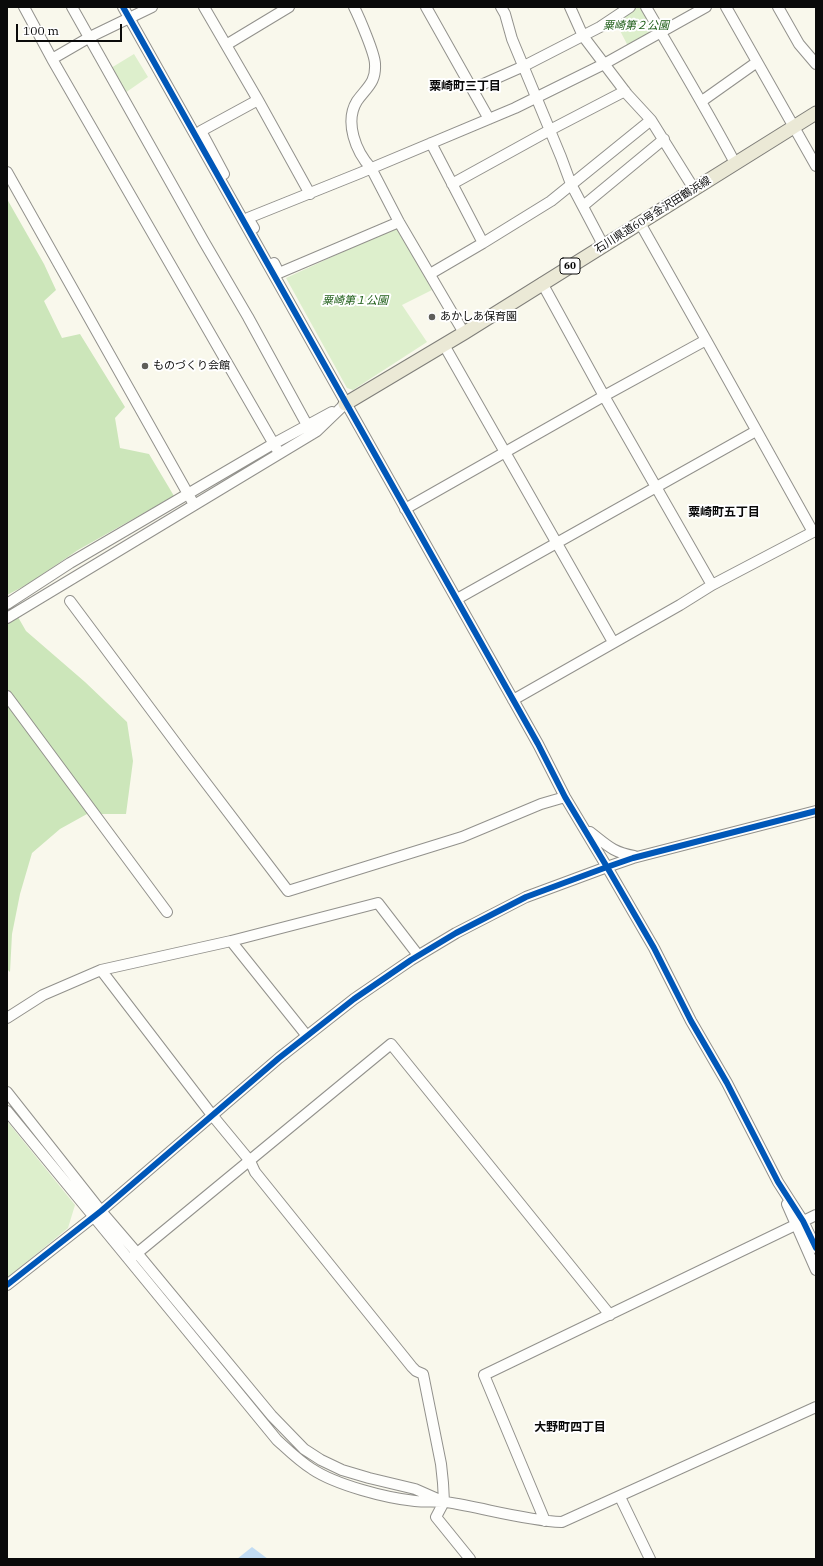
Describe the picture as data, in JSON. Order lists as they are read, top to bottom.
{
  "streets": {
    "main road": ["石川県道60号金沢田鶴浜線", "60"]
  },
  "districts": ["粟崎町三丁目", "粟崎町五丁目", "大野町四丁目"],
  "parks": ["粟崎第２公園", "粟崎第１公園"],
  "places": ["あかしあ保育園", "ものづくり会館"],
  "scale_bar": "100 m"
}
